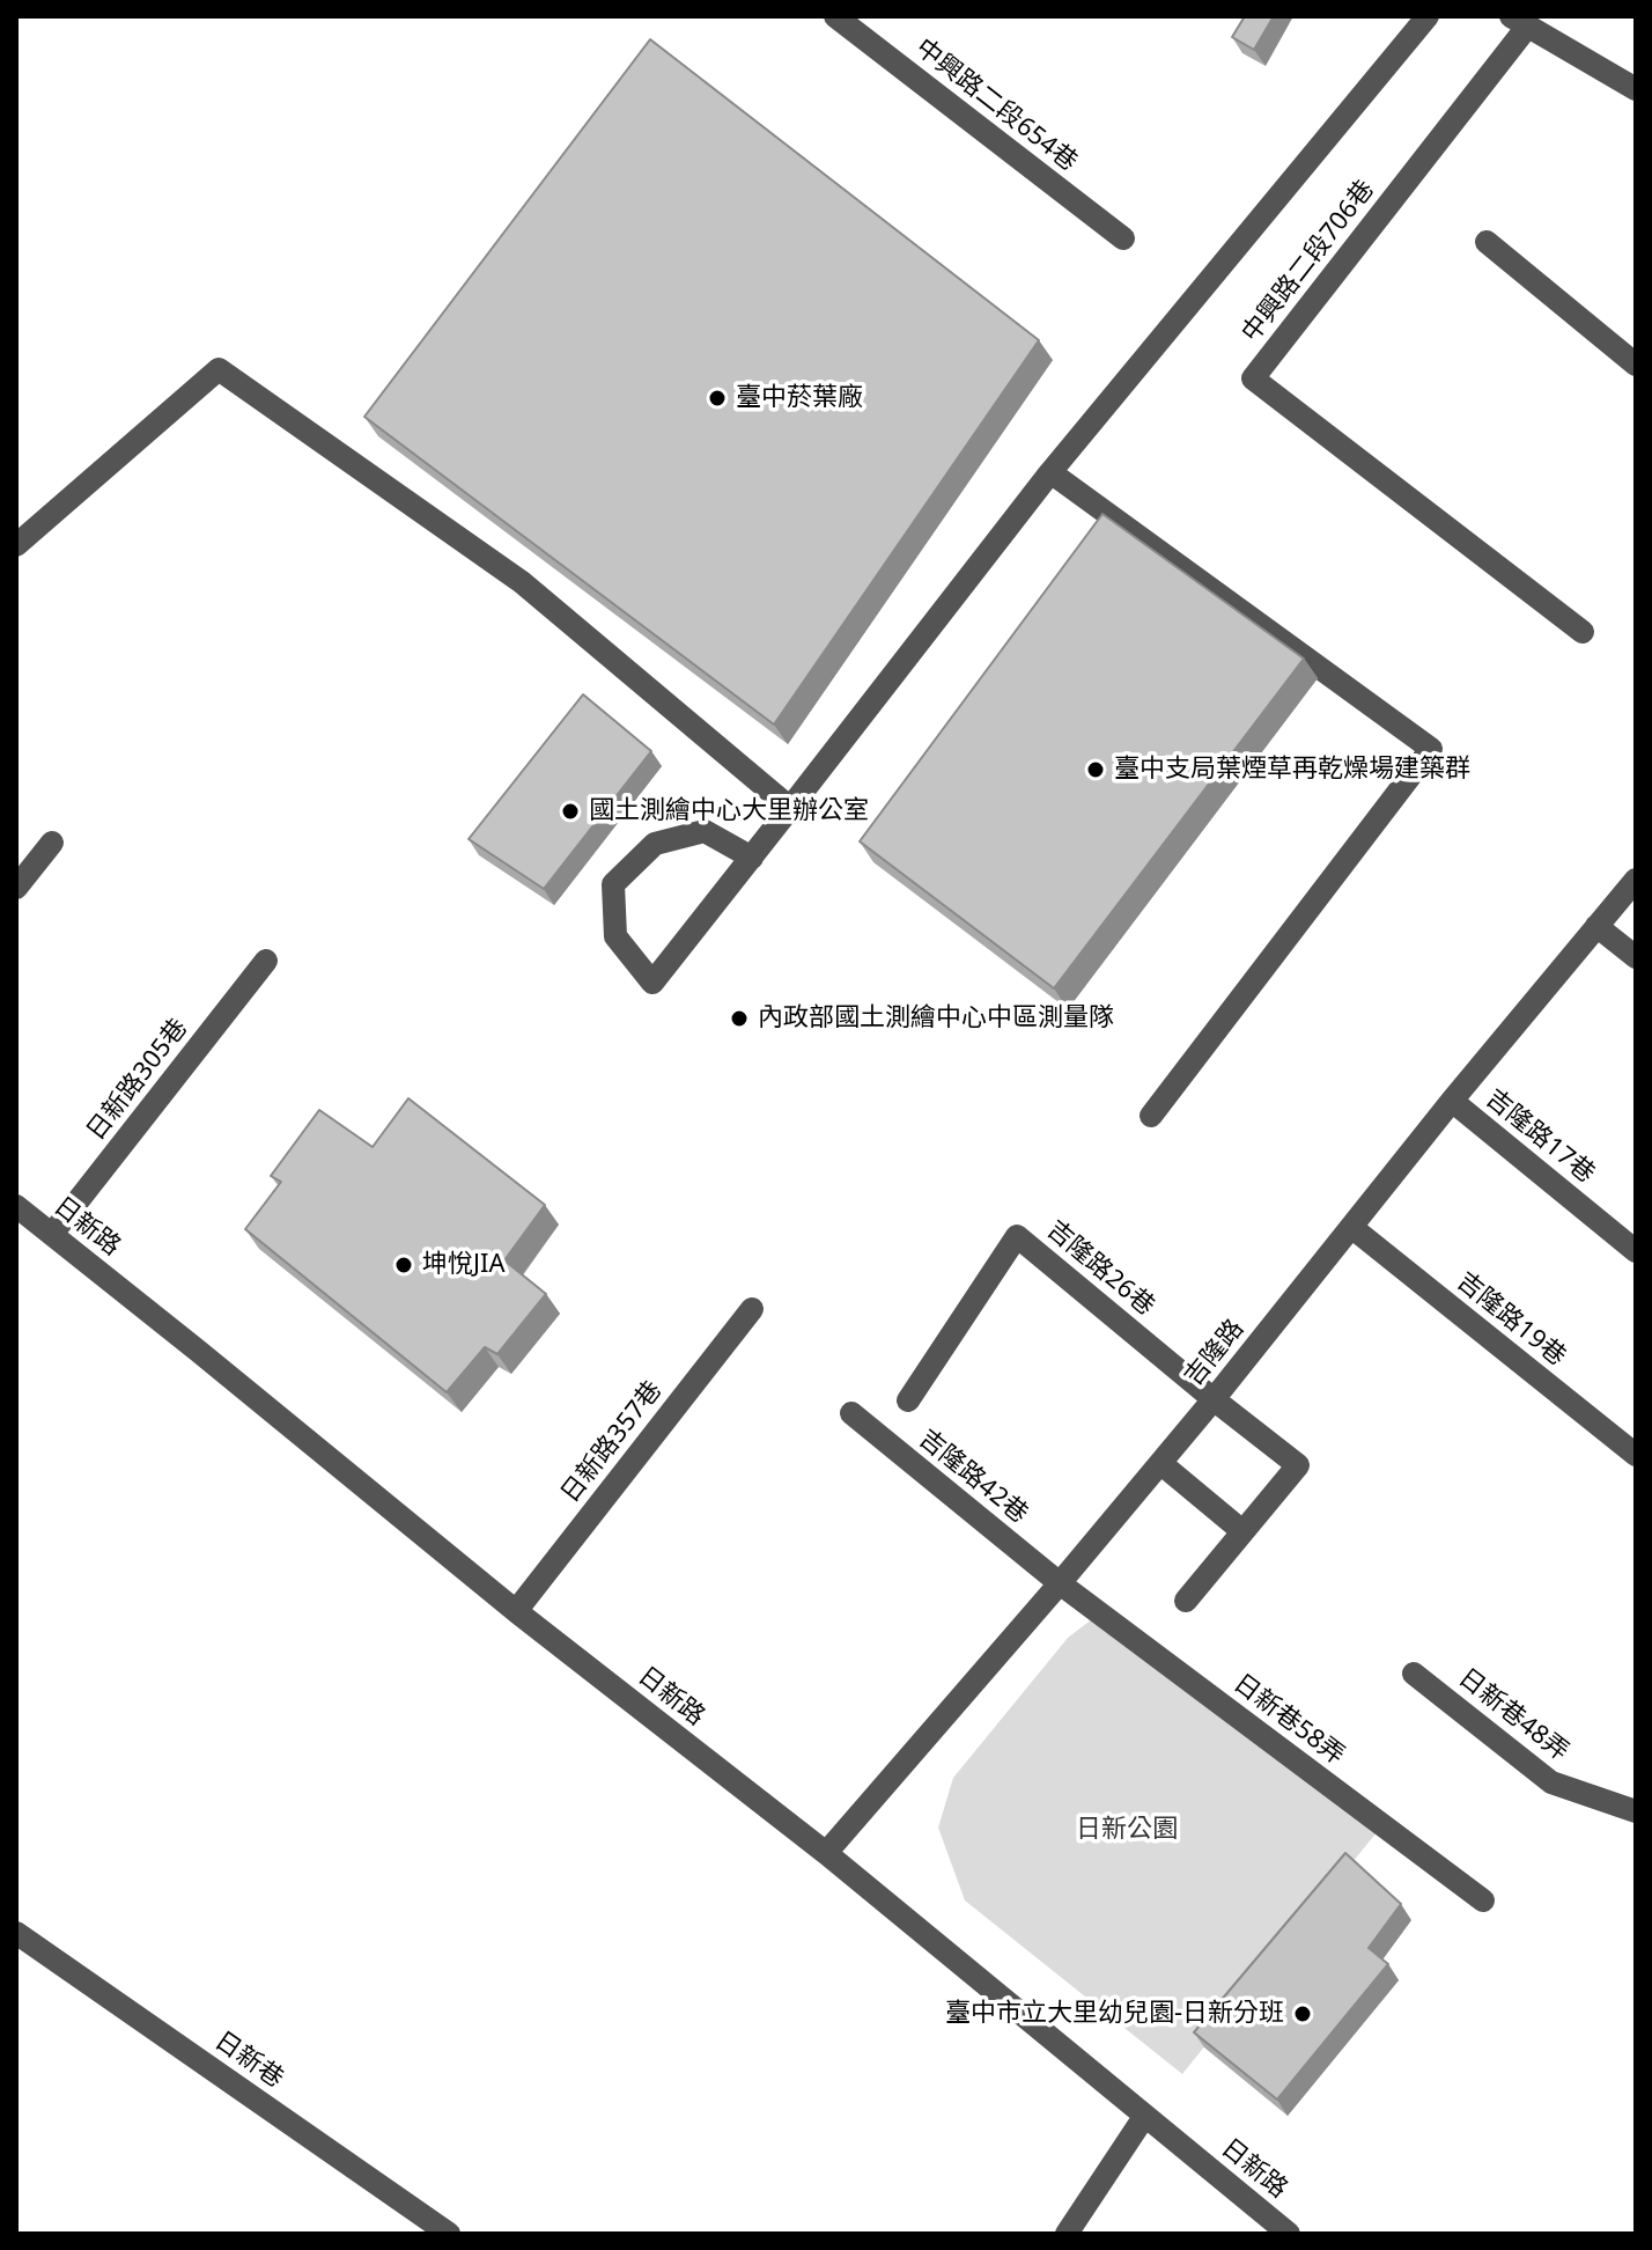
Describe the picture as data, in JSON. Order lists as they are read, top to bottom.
{
  "streets": {
    "street": [
      "中興路二段654巷",
      "中興路二段706巷",
      "日新路305巷",
      "吉隆路17巷",
      "日新路",
      "吉隆路26巷",
      "吉隆路19巷",
      "吉隆路",
      "日新路357巷",
      "吉隆路42巷",
      "日新巷48弄",
      "日新巷58弄",
      "日新巷"
    ]
  },
  "crossings": [
    ["日新路305巷", "日新路"],
    ["吉隆路17巷", "吉隆路"],
    ["日新路", "吉隆路"],
    ["日新路", "日新路357巷"],
    ["吉隆路26巷", "吉隆路"],
    ["吉隆路19巷", "吉隆路"],
    ["吉隆路", "吉隆路42巷"],
    ["吉隆路", "日新巷58弄"],
    ["吉隆路42巷", "日新巷58弄"]
  ],
  "parks": ["日新公園"],
  "places": [
    "臺中菸葉廠",
    "臺中支局葉煙草再乾燥場建築群",
    "國土測繪中心大里辦公室",
    "內政部國土測繪中心中區測量隊",
    "坤悅JIA",
    "臺中市立大里幼兒園-日新分班"
  ]
}
